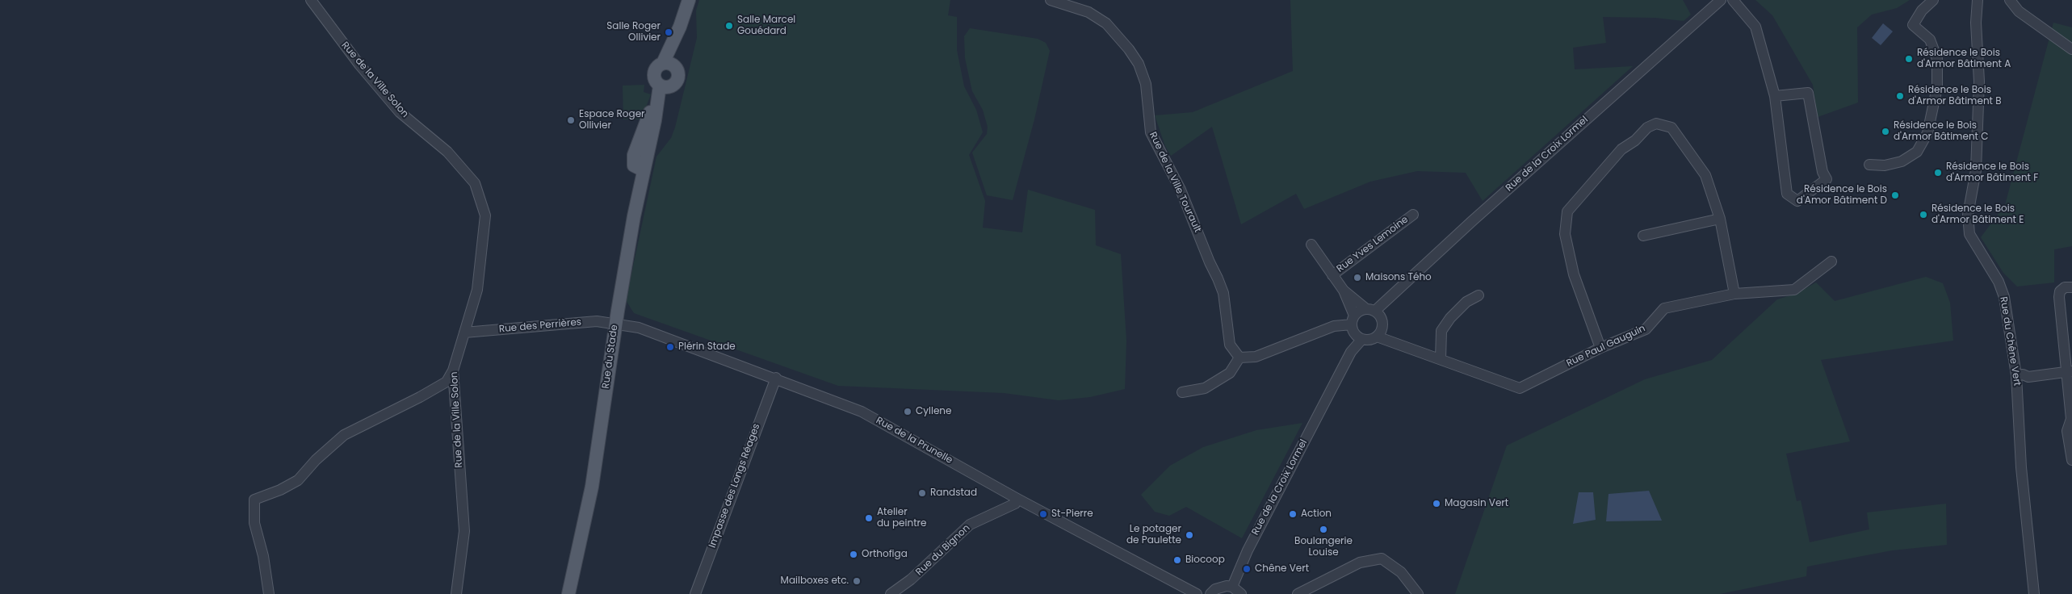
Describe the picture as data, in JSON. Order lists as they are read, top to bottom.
{
  "streets": {
    "main road": ["Rue du Stade"],
    "street": [
      "Rue de la Ville Solon",
      "Rue de la Croix Lormel",
      "Rue de la Ville Tourault",
      "Rue Yves Lemoine",
      "Rue des Perrières",
      "Rue du Chêne Vert",
      "Rue Paul Gauguin",
      "Rue de la Prunelle",
      "Impasse des Longs Réages",
      "Rue du Bignon"
    ]
  },
  "crossings": [
    ["Rue de la Ville Solon", "Rue des Perrières"],
    ["Rue de la Croix Lormel", "Rue Yves Lemoine"],
    ["Rue de la Croix Lormel", "Rue Paul Gauguin"],
    ["Rue Yves Lemoine", "Rue Paul Gauguin"],
    ["Rue des Perrières", "Rue du Stade"],
    ["Rue des Perrières", "Rue de la Prunelle"],
    ["Rue du Stade", "Rue de la Prunelle"],
    ["Rue de la Prunelle", "Impasse des Longs Réages"],
    ["Rue de la Prunelle", "Rue du Bignon"]
  ],
  "places": [
    "Salle Marcel Gouédard",
    "Salle Roger Ollivier",
    "Résidence le Bois d'Armor Bâtiment A",
    "Résidence le Bois d'Armor Bâtiment B",
    "Espace Roger Ollivier",
    "Résidence le Bois d'Armor Bâtiment C",
    "Résidence le Bois d'Armor Bâtiment F",
    "Résidence le Bois d'Amor Bâtiment D",
    "Résidence le Bois d'Armor Bâtiment E",
    "Maisons Tého",
    "Plérin Stade",
    "Cyllene",
    "Randstad",
    "Magasin Vert",
    "St-Pierre",
    "Action",
    "Atelier du peintre",
    "Boulangerie Louise",
    "Le potager de Paulette",
    "Orthofiga",
    "Biocoop",
    "Chêne Vert",
    "Mailboxes etc."
  ]
}
